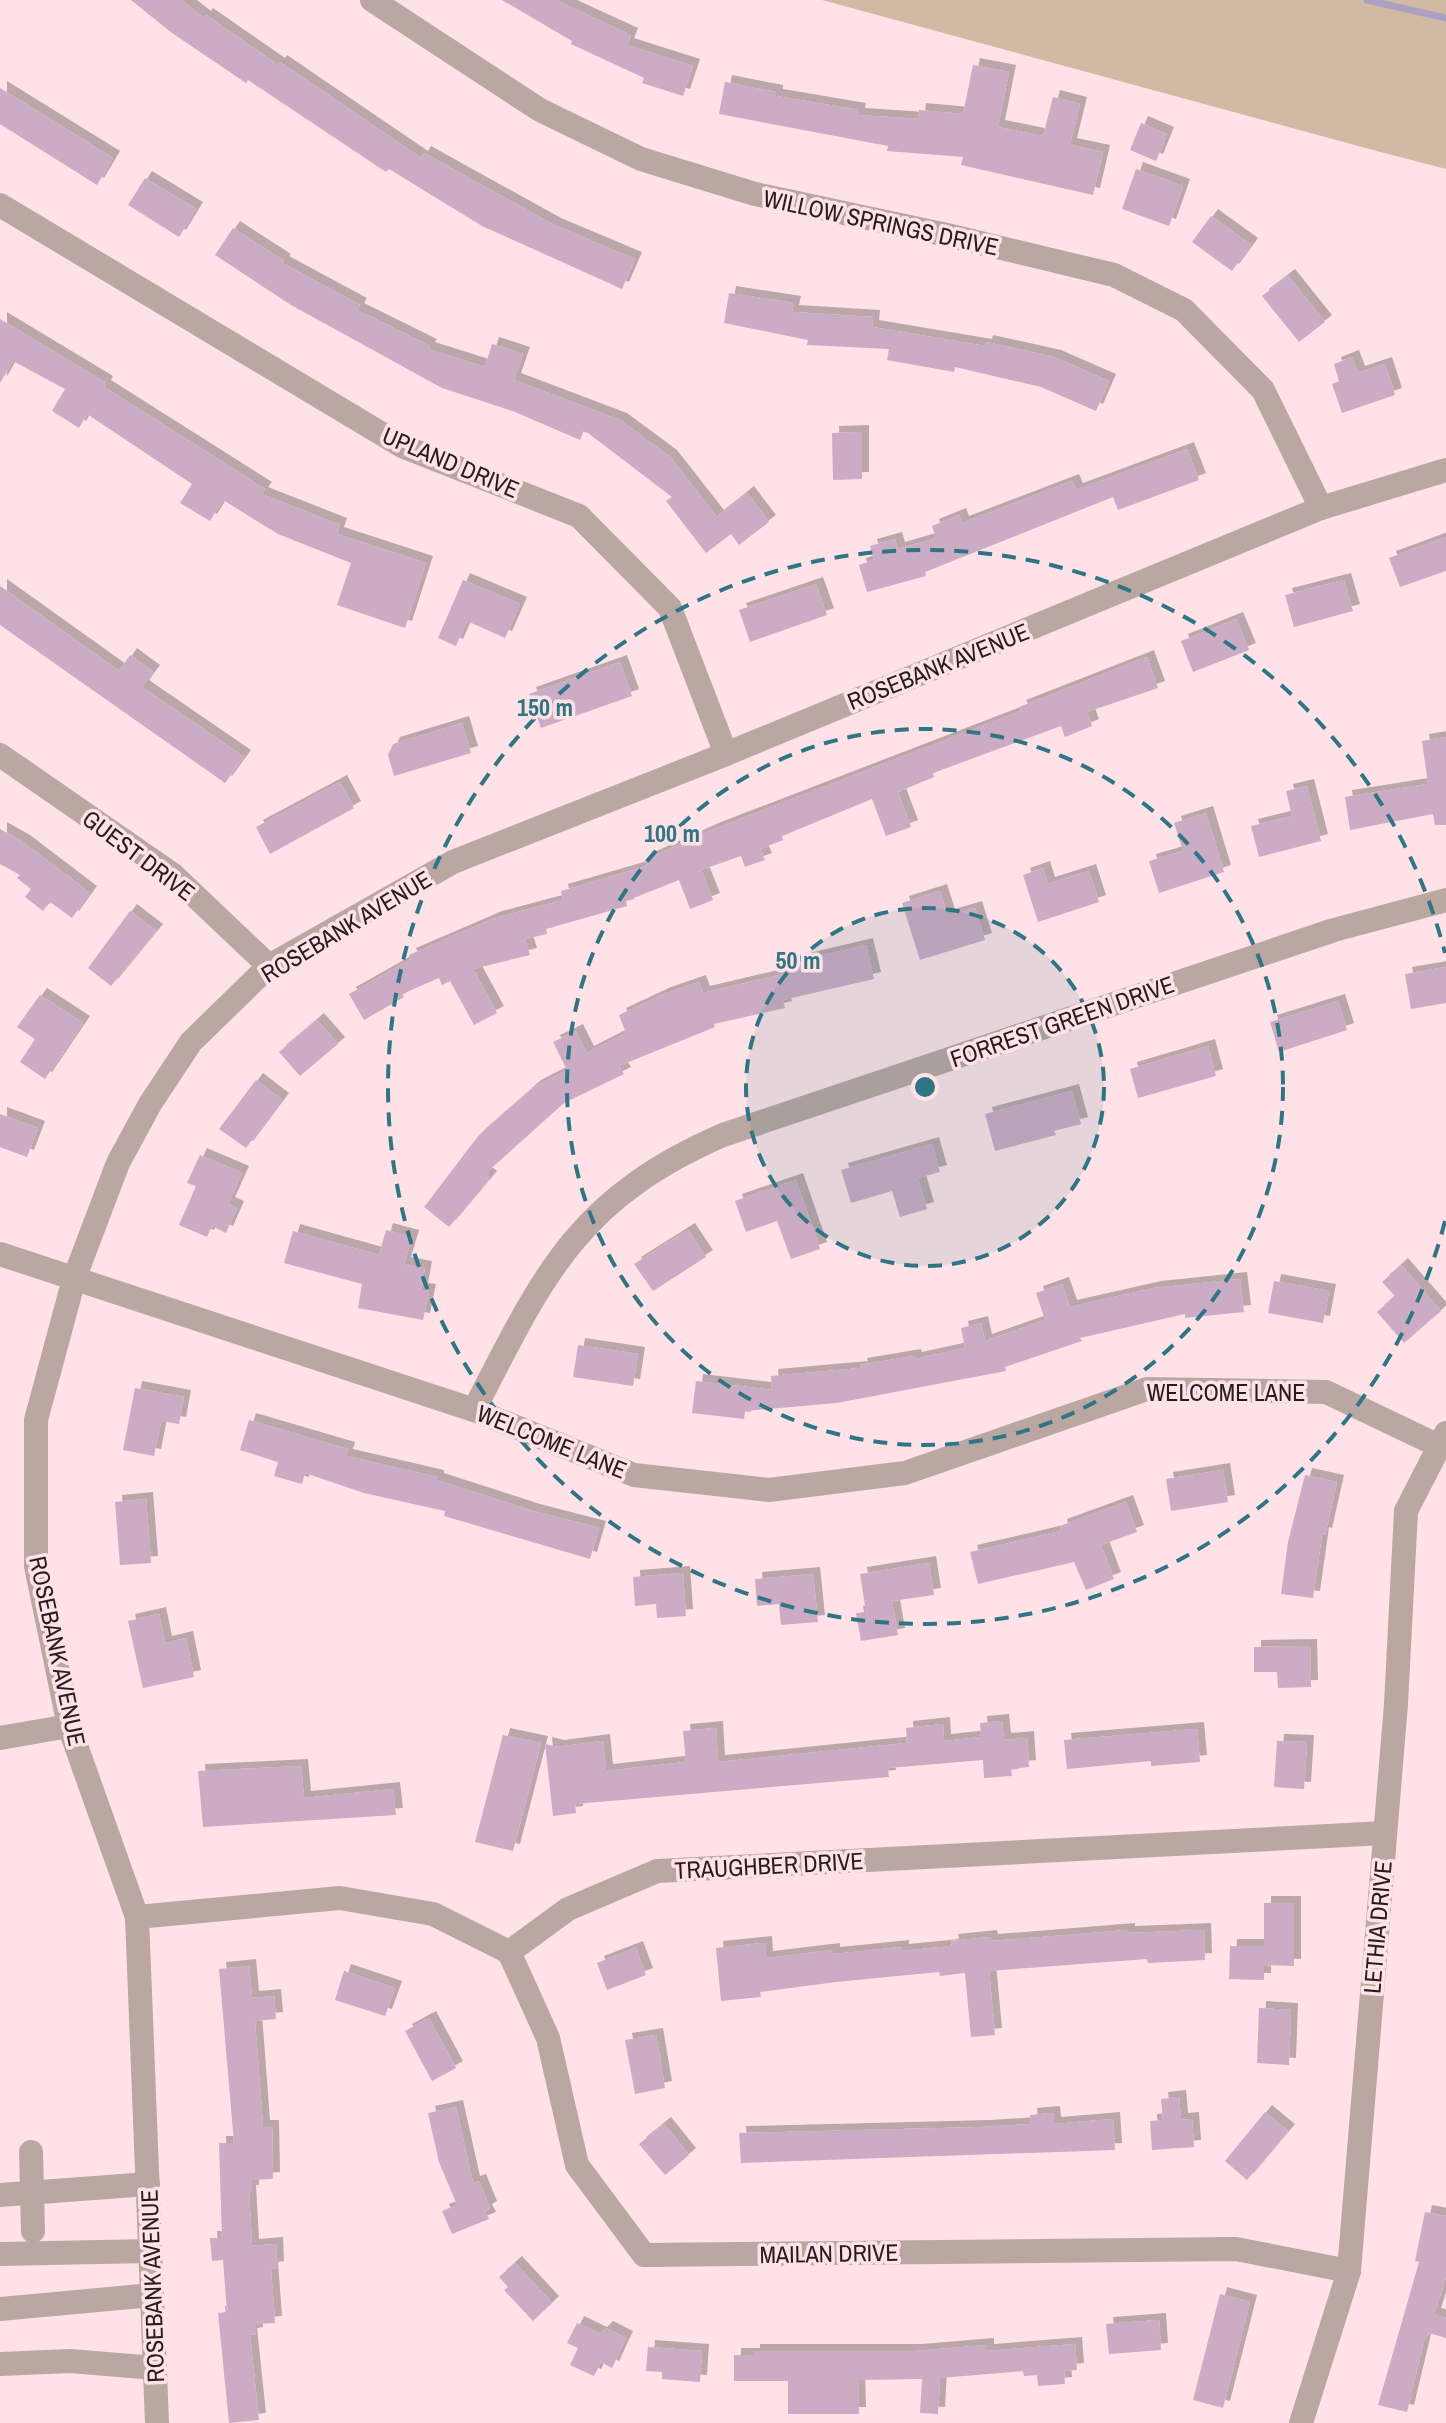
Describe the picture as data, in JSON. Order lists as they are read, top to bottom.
{
  "streets": {
    "street": [
      "WILLOW SPRINGS DRIVE",
      "UPLAND DRIVE",
      "ROSEBANK AVENUE",
      "GUEST DRIVE",
      "FORREST GREEN DRIVE",
      "WELCOME LANE",
      "TRAUGHBER DRIVE",
      "LETHIA DRIVE",
      "MAILAN DRIVE"
    ]
  },
  "crossings": [
    ["WILLOW SPRINGS DRIVE", "ROSEBANK AVENUE"],
    ["UPLAND DRIVE", "ROSEBANK AVENUE"],
    ["ROSEBANK AVENUE", "GUEST DRIVE"],
    ["ROSEBANK AVENUE", "WELCOME LANE"],
    ["FORREST GREEN DRIVE", "WELCOME LANE"],
    ["WELCOME LANE", "LETHIA DRIVE"],
    ["TRAUGHBER DRIVE", "LETHIA DRIVE"],
    ["TRAUGHBER DRIVE", "MAILAN DRIVE"],
    ["LETHIA DRIVE", "MAILAN DRIVE"]
  ],
  "rings": ["150 m", "100 m", "50 m"]
}
